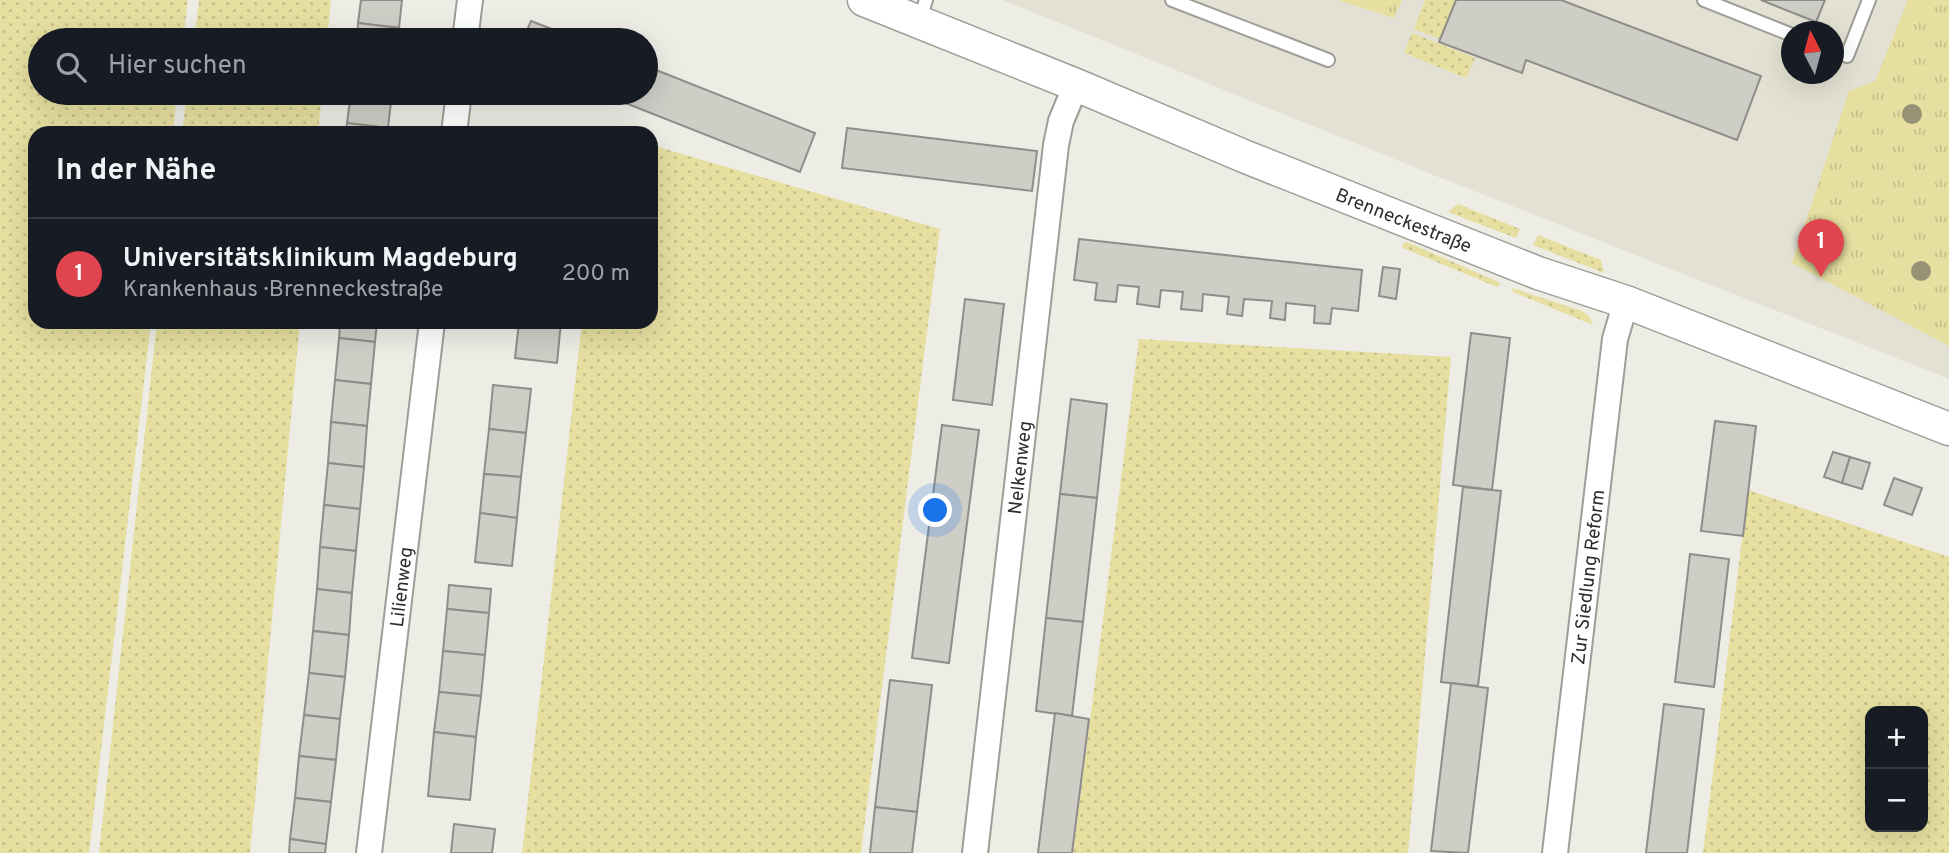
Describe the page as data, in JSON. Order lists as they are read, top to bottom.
{
  "streets": {
    "street": [
      "Brenneckestraße",
      "Nelkenweg",
      "Zur Siedlung Reform",
      "Lilienweg"
    ]
  },
  "crossings": [
    ["Brenneckestraße", "Nelkenweg"],
    ["Brenneckestraße", "Zur Siedlung Reform"]
  ],
  "north": "top",
  "page": {
    "search": "Hier suchen",
    "heading": "In der Nähe",
    "list": [
      {
        "mark": "1",
        "name": "Universitätsklinikum Magdeburg",
        "note": "Krankenhaus · Brenneckestraße",
        "value": "200 m"
      }
    ],
    "pins": "1",
    "map_buttons": ["+", "−"]
  }
}
